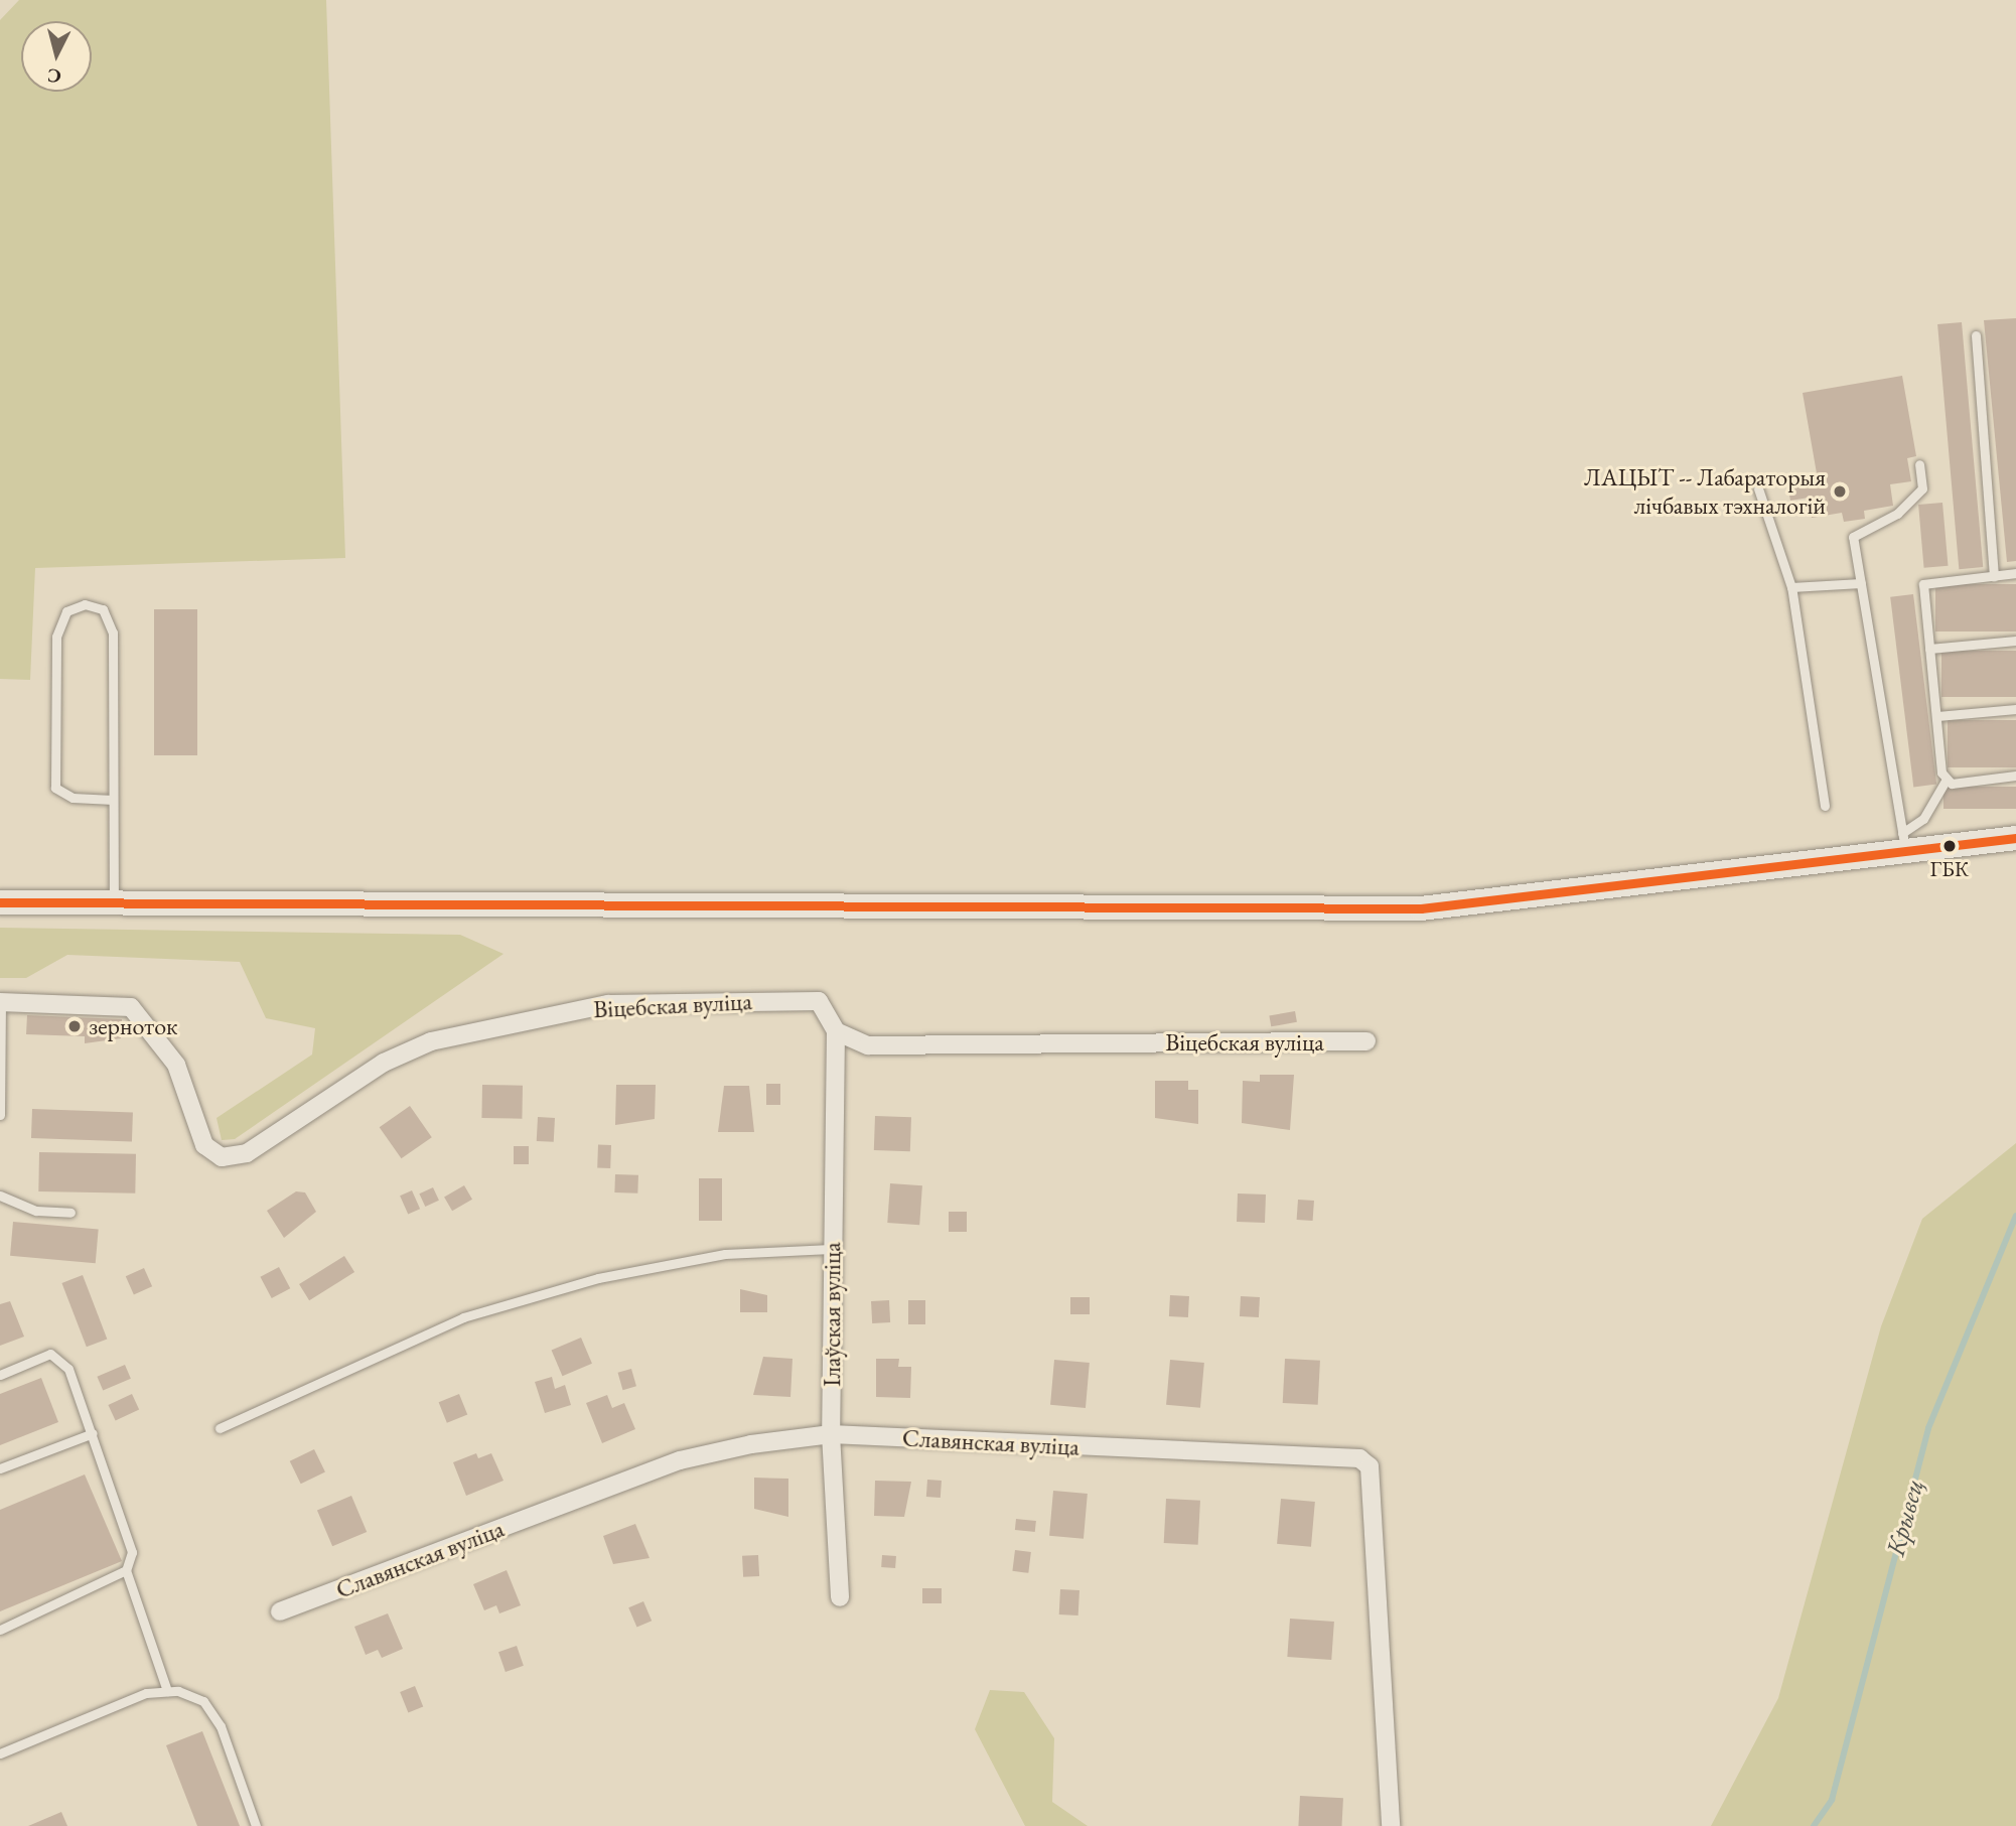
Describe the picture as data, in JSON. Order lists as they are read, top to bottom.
{
  "streets": {
    "street": ["Віцебская вуліца", "Ілаўская вуліца", "Славянская вуліца"]
  },
  "crossings": [
    ["Віцебская вуліца", "Ілаўская вуліца"],
    ["Ілаўская вуліца", "Славянская вуліца"]
  ],
  "water": ["Крывец"],
  "places": ["ЛАЦЫТ -- Лабараторыя лічбавых тэхналогій", "ГБК", "зерноток"],
  "north": "bottom"
}
